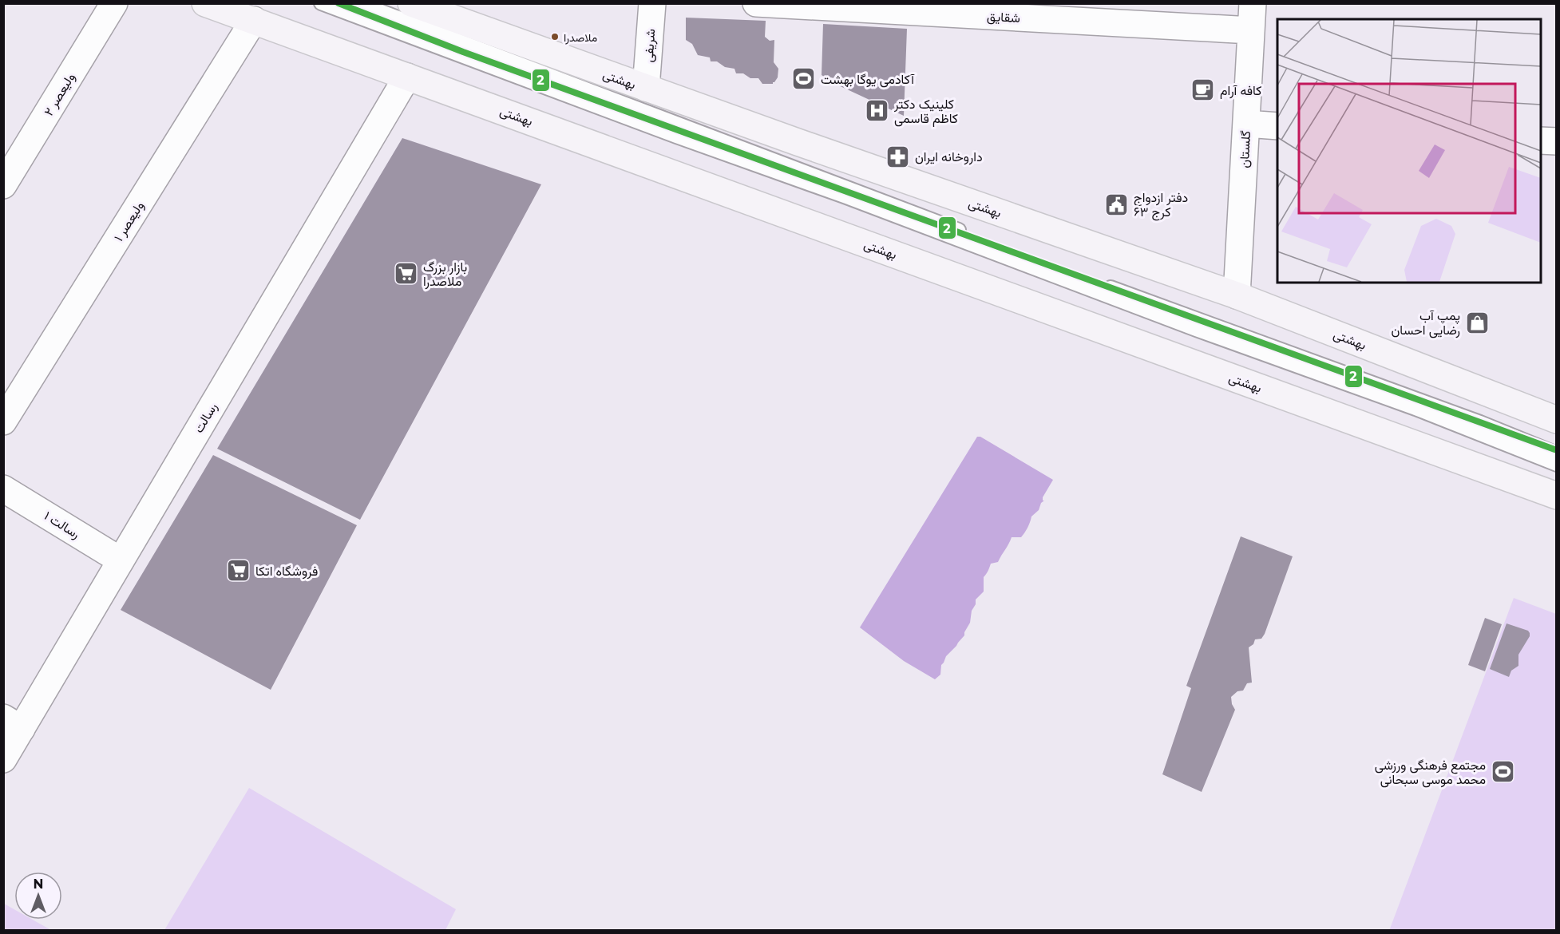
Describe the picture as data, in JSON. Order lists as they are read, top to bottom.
{
  "streets": {
    "main road": ["بهشتى", "بهشتی"],
    "street": [
      "شقایق",
      "شریفی",
      "ولیعصر ۲",
      "گلستان",
      "ولیعصر ۱",
      "رسالت",
      "رسالت ۱"
    ]
  },
  "crossings": [
    ["شقایق", "گلستان"],
    ["شریفی", "بهشتى"],
    ["بهشتى", "گلستان"],
    ["بهشتی", "ولیعصر ۱"],
    ["بهشتی", "رسالت"],
    ["رسالت", "رسالت ۱"]
  ],
  "places": {
    "other": ["ملاصدرا"],
    "sports": ["آکادمی یوگا بهشت", "مجتمع فرهنگی ورزشی محمد موسی سبحانی"],
    "cafe": ["کافه آرام"],
    "hospital": ["کلینیک دکتر کاظم قاسمی"],
    "pharmacy": ["داروخانه ایران"],
    "public building": ["دفتر ازدواج ۶۳ کرج"],
    "supermarket": ["بازار بزرگ ملاصدرا", "فروشگاه اتکا"],
    "shop": ["پمپ آب رضایی احسان"]
  },
  "lines": ["transit line 2"],
  "north": "top"
}
